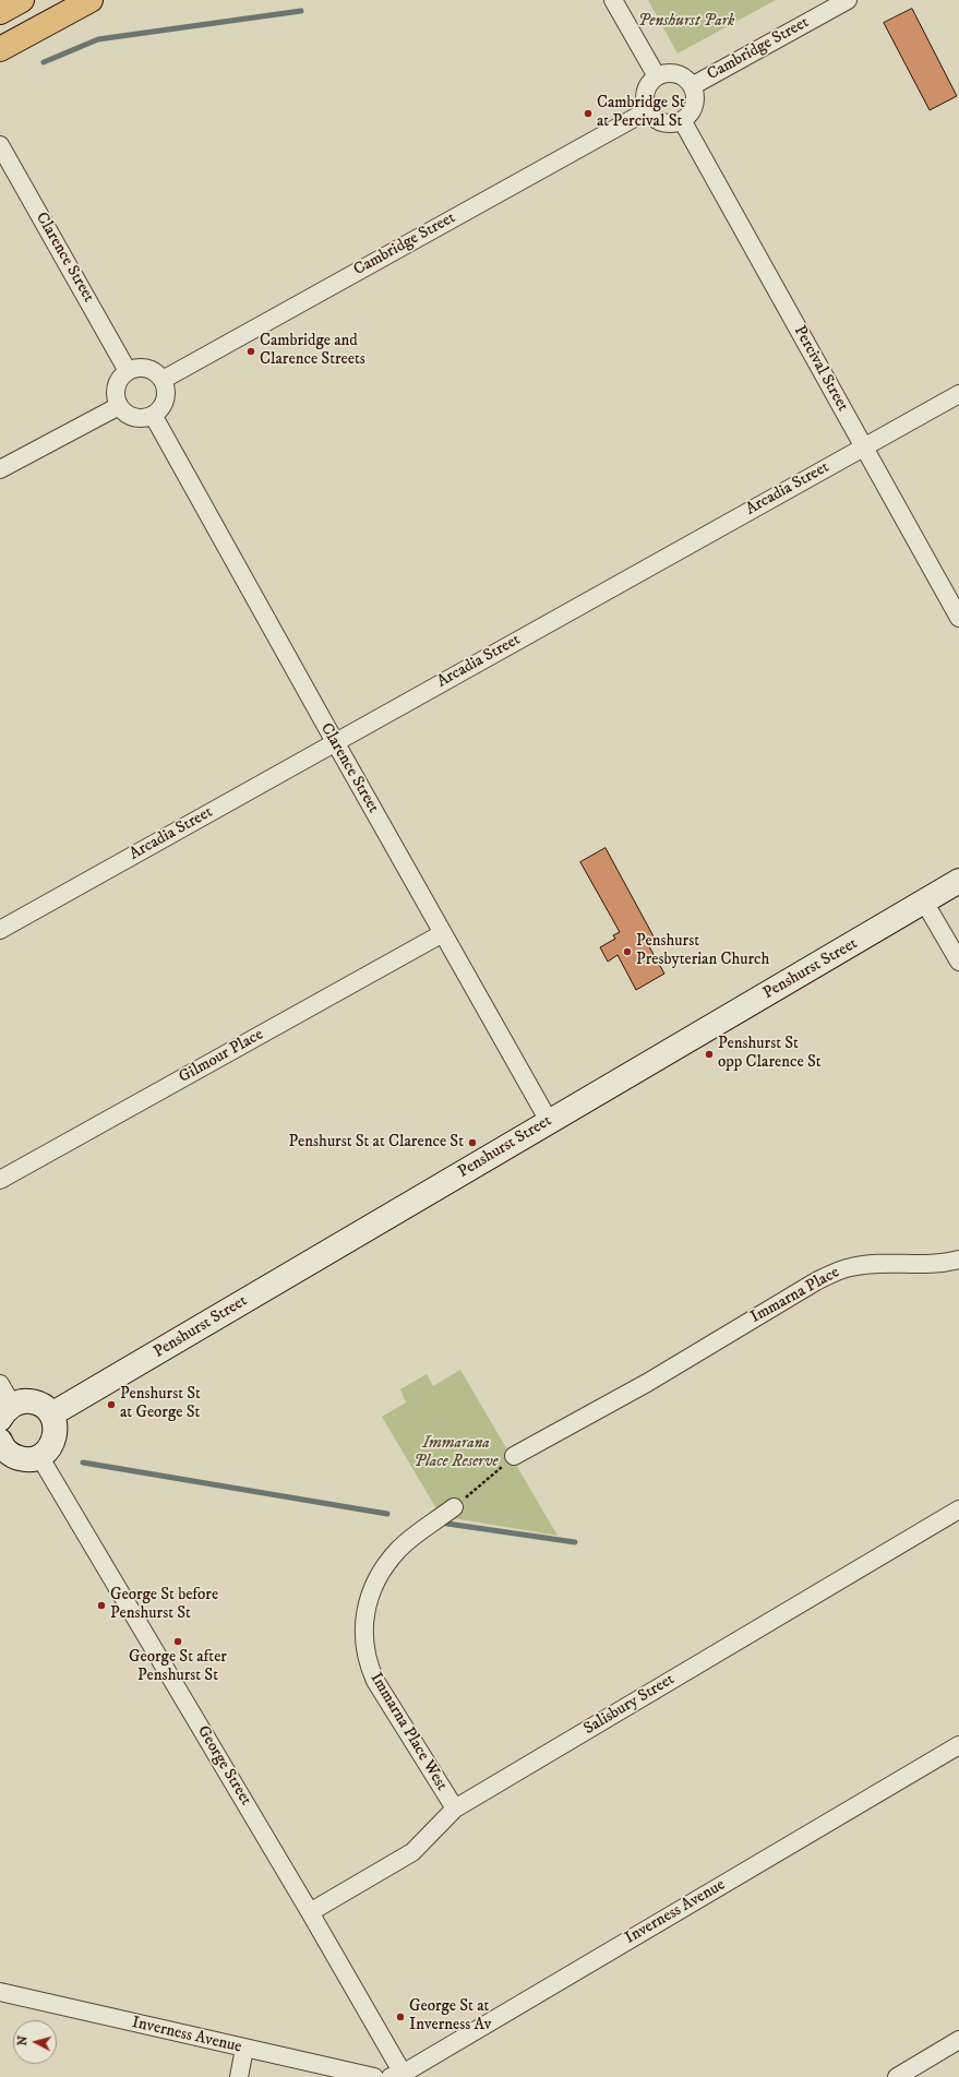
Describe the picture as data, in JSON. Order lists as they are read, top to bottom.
{
  "streets": {
    "main road": ["Penshurst Street"],
    "street": [
      "Cambridge Street",
      "Clarence Street",
      "Percival Street",
      "Arcadia Street",
      "Gilmour Place",
      "Immarna Place",
      "Salisbury Street",
      "Immarna Place West",
      "George Street",
      "Inverness Avenue"
    ]
  },
  "crossings": [
    ["Cambridge Street", "Clarence Street"],
    ["Cambridge Street", "Percival Street"],
    ["Clarence Street", "Arcadia Street"],
    ["Clarence Street", "Penshurst Street"],
    ["Clarence Street", "Gilmour Place"],
    ["Percival Street", "Arcadia Street"],
    ["Salisbury Street", "Immarna Place West"],
    ["Salisbury Street", "George Street"],
    ["George Street", "Inverness Avenue"]
  ],
  "parks": ["Penshurst Park", "Immarana Place Reserve"],
  "places": [
    "Cambridge St at Percival St",
    "Cambridge and Clarence Streets",
    "Penshurst Presbyterian Church",
    "Penshurst St opp Clarence St",
    "Penshurst St at Clarence St",
    "Penshurst St at George St",
    "George St before Penshurst St",
    "George St after Penshurst St",
    "George St at Inverness Av"
  ],
  "north": "left"
}
